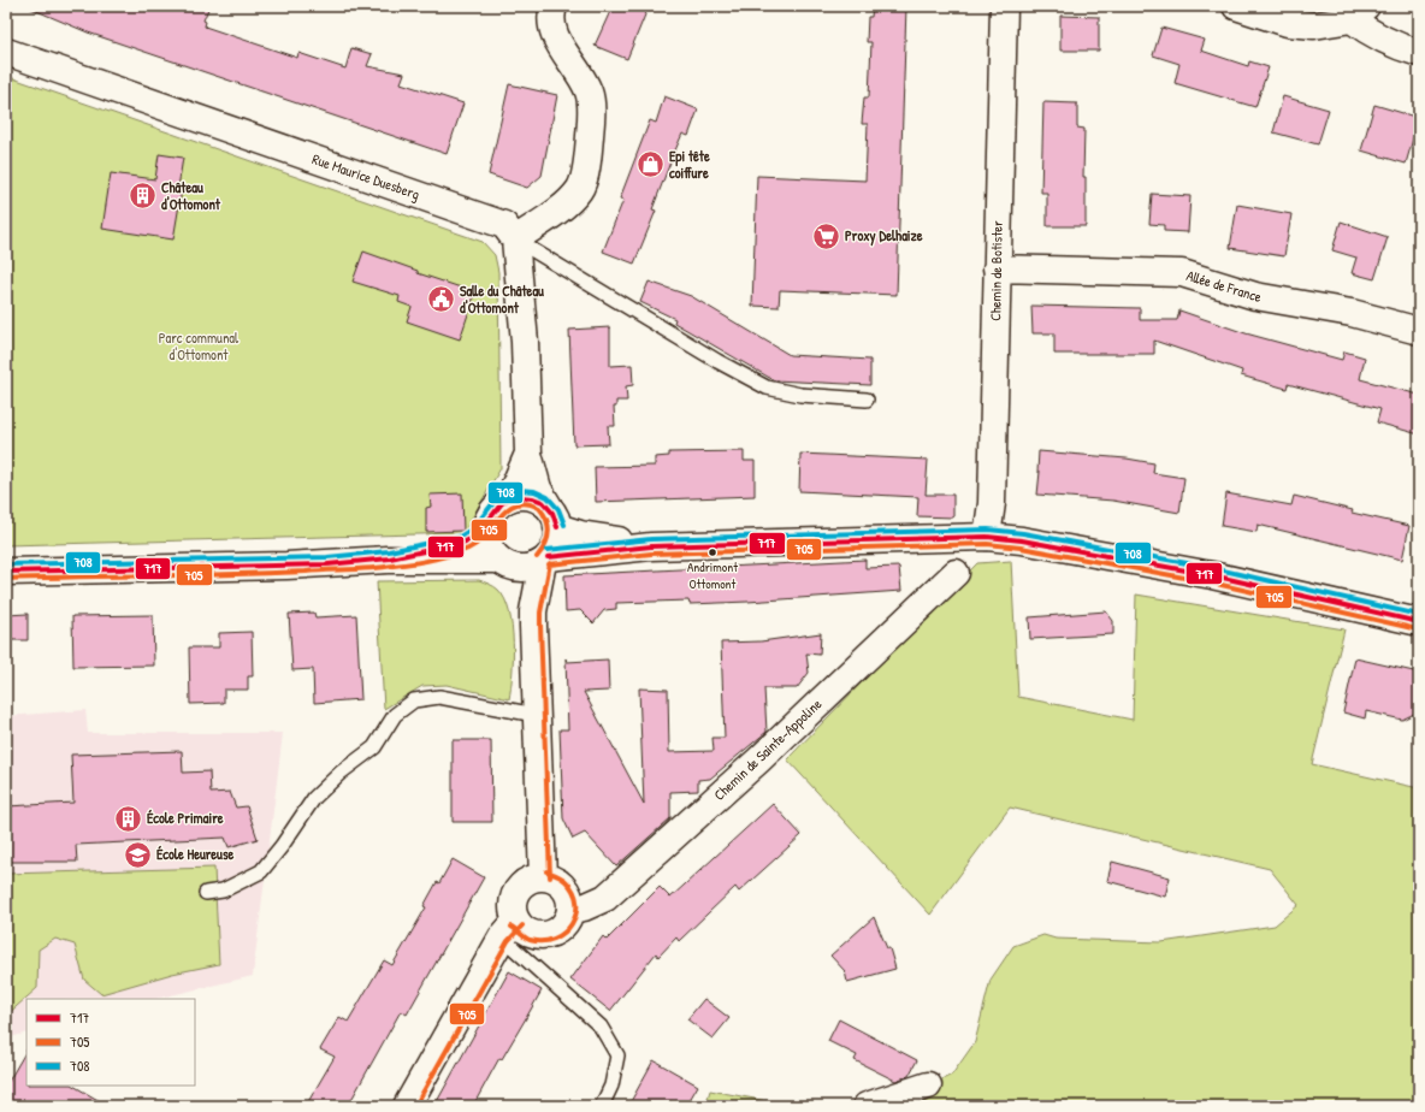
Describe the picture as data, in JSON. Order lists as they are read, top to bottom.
{
  "streets": {
    "street": [
      "Rue Maurice Duesberg",
      "Chemin de Botister",
      "Allée de France",
      "Chemin de Sainte-Appoline"
    ]
  },
  "crossings": [
    ["Chemin de Botister", "Allée de France"]
  ],
  "parks": ["Parc communal d'Ottomont"],
  "places": {
    "shop": ["Epi tête coiffure"],
    "building": ["Château d'Ottomont", "École Primaire"],
    "supermarket": ["Proxy Delhaize"],
    "public building": ["Salle du Château d'Ottomont"],
    "other": ["Andrimont Ottomont"],
    "school or university": ["École Heureuse"]
  },
  "lines": ["transit line 708", "transit line 717", "transit line 705"],
  "legend": ["717", "705", "708"]
}
